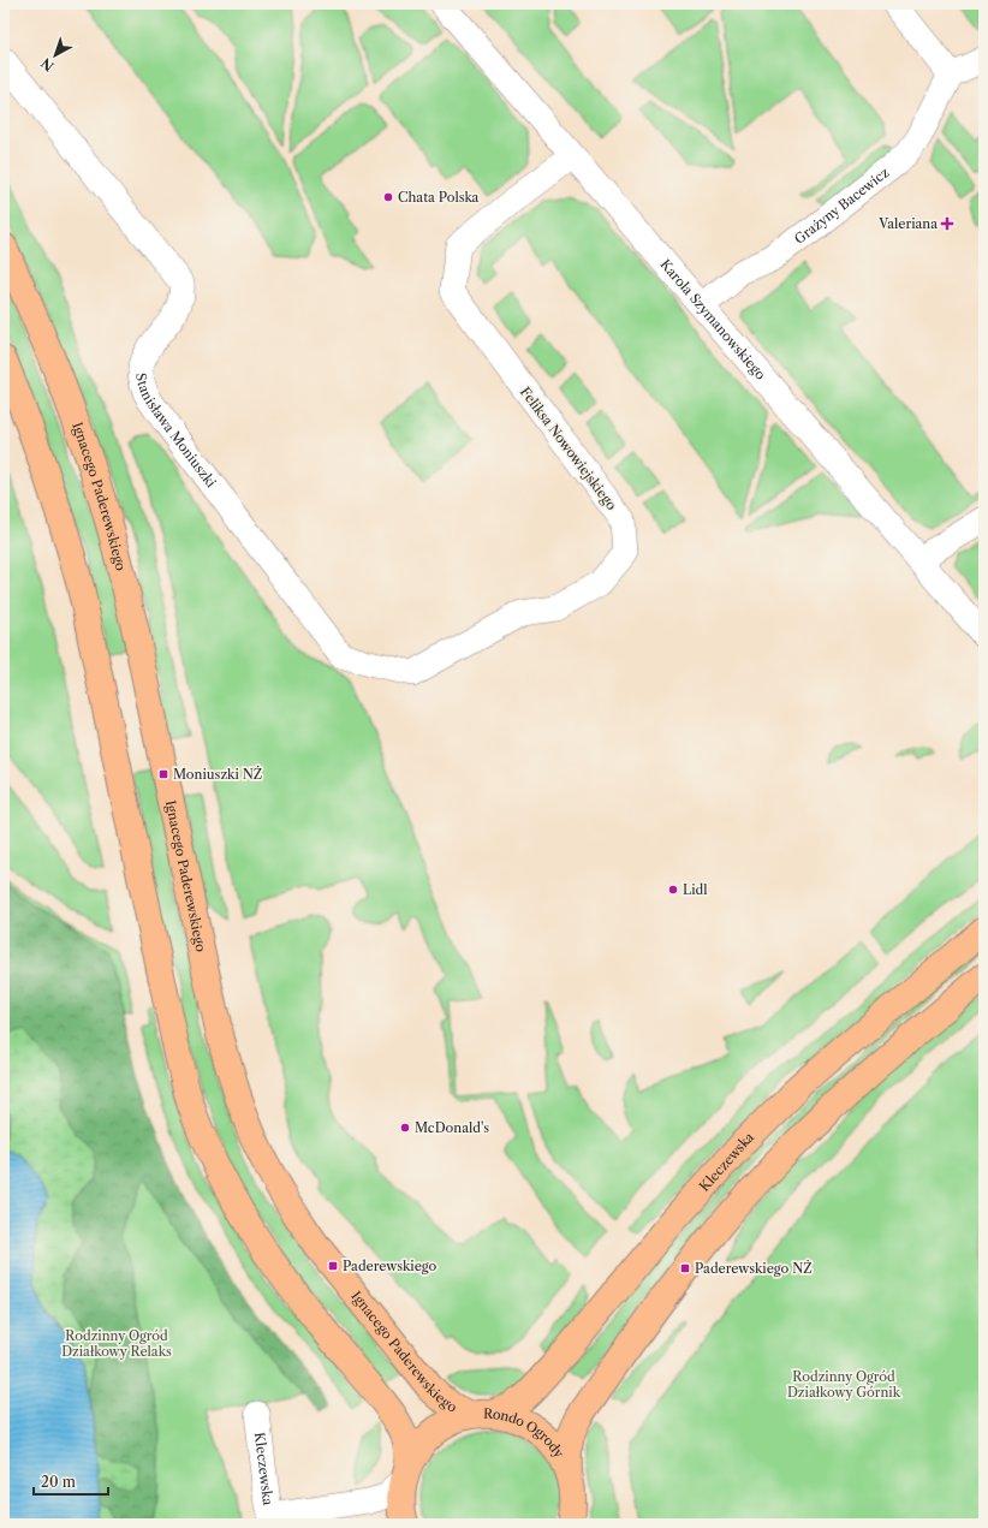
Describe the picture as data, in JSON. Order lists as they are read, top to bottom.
{
  "streets": {
    "main road": ["Ignacego Paderewskiego", "Kleczewska", "Rondo Ogrody"],
    "street": [
      "Grażyny Bacewicz",
      "Karola Szymanowskiego",
      "Stanisława Moniuszki",
      "Feliksa Nowowiejskiego"
    ]
  },
  "crossings": [
    ["Grażyny Bacewicz", "Karola Szymanowskiego"],
    ["Karola Szymanowskiego", "Feliksa Nowowiejskiego"],
    ["Stanisława Moniuszki", "Feliksa Nowowiejskiego"],
    ["Ignacego Paderewskiego", "Kleczewska"],
    ["Ignacego Paderewskiego", "Rondo Ogrody"],
    ["Kleczewska", "Rondo Ogrody"]
  ],
  "parks": ["Rodzinny Ogród Działkowy Relaks", "Rodzinny Ogród Działkowy Górnik"],
  "places": {
    "other": ["Chata Polska", "Lidl", "McDonald's"],
    "health": ["Valeriana"],
    "transit": ["Moniuszki NŻ", "Paderewskiego", "Paderewskiego NŻ"]
  },
  "scale_bar": "20 m",
  "north": "bottom left"
}
